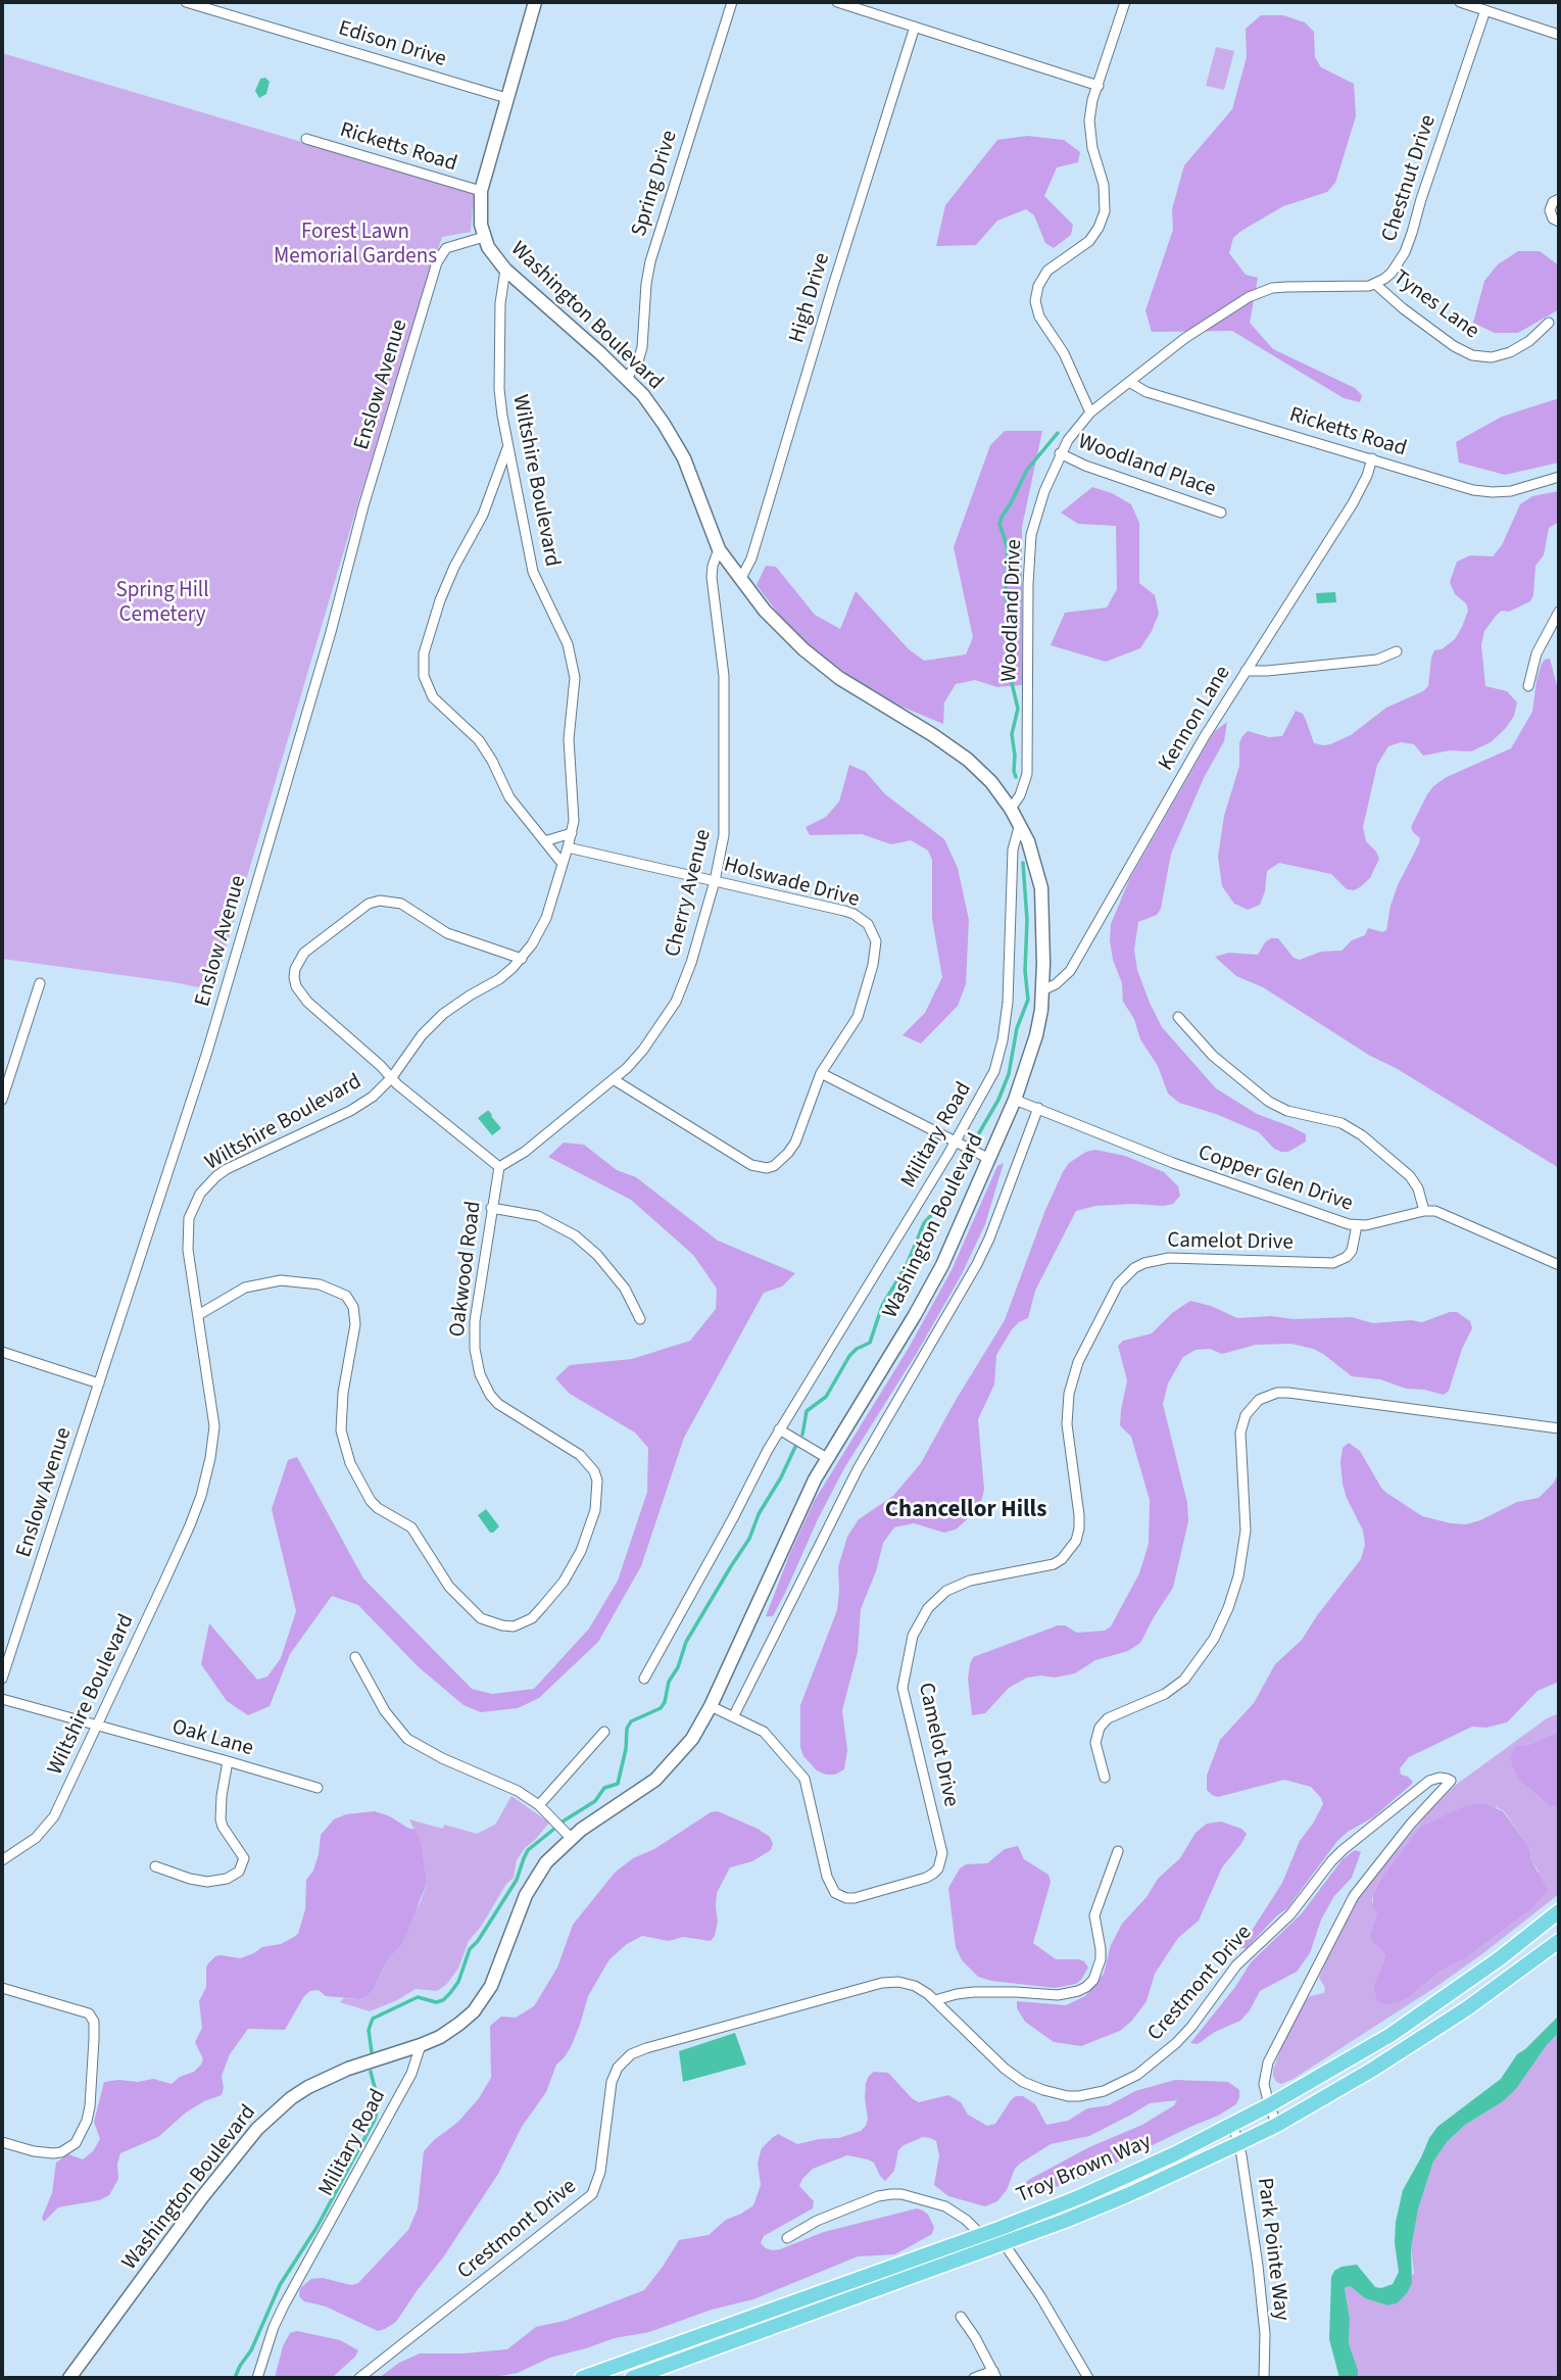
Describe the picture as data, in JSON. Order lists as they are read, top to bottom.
{
  "streets": {
    "main road": ["Troy Brown Way"],
    "street": [
      "Edison Drive",
      "Ricketts Road",
      "Chestnut Drive",
      "Spring Drive",
      "High Drive",
      "Tynes Lane",
      "Washington Boulevard",
      "Enslow Avenue",
      "Woodland Place",
      "Wiltshire Boulevard",
      "Woodland Drive",
      "Kennon Lane",
      "Holswade Drive",
      "Cherry Avenue",
      "Military Road",
      "Copper Glen Drive",
      "Camelot Drive",
      "Oakwood Road",
      "Oak Lane",
      "Crestmont Drive",
      "Park Pointe Way"
    ]
  },
  "crossings": [
    ["Edison Drive", "Washington Boulevard"],
    ["Ricketts Road", "Washington Boulevard"],
    ["Ricketts Road", "Kennon Lane"],
    ["Chestnut Drive", "Tynes Lane"],
    ["Spring Drive", "Washington Boulevard"],
    ["High Drive", "Washington Boulevard"],
    ["Washington Boulevard", "Enslow Avenue"],
    ["Washington Boulevard", "Wiltshire Boulevard"],
    ["Washington Boulevard", "Woodland Drive"],
    ["Washington Boulevard", "Kennon Lane"],
    ["Washington Boulevard", "Cherry Avenue"],
    ["Washington Boulevard", "Military Road"],
    ["Washington Boulevard", "Copper Glen Drive"],
    ["Washington Boulevard", "Camelot Drive"],
    ["Woodland Place", "Woodland Drive"],
    ["Wiltshire Boulevard", "Holswade Drive"],
    ["Wiltshire Boulevard", "Oakwood Road"],
    ["Wiltshire Boulevard", "Oak Lane"],
    ["Holswade Drive", "Cherry Avenue"],
    ["Cherry Avenue", "Oakwood Road"],
    ["Copper Glen Drive", "Camelot Drive"],
    ["Crestmont Drive", "Troy Brown Way"],
    ["Troy Brown Way", "Park Pointe Way"]
  ],
  "districts": ["Chancellor Hills"],
  "parks": ["Forest Lawn Memorial Gardens", "Spring Hill Cemetery"]
}
